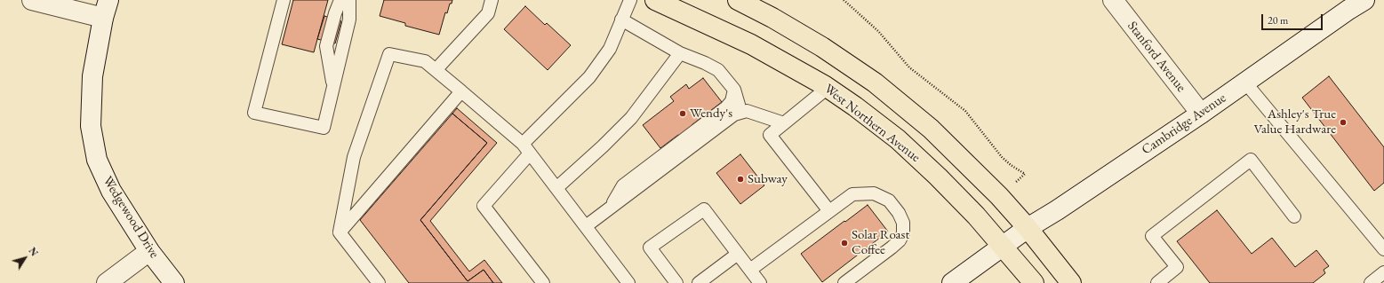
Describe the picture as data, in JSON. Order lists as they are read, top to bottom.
{
  "streets": {
    "main road": ["West Northern Avenue"],
    "street": ["Stanford Avenue", "Cambridge Avenue", "Wedgewood Drive"]
  },
  "crossings": [
    ["Stanford Avenue", "Cambridge Avenue"],
    ["West Northern Avenue", "Cambridge Avenue"]
  ],
  "places": [
    "Wendy's",
    "Ashley's True Value Hardware",
    "Subway",
    "Solar Roast Coffee"
  ],
  "scale_bar": "20 m",
  "north": "top right"
}
